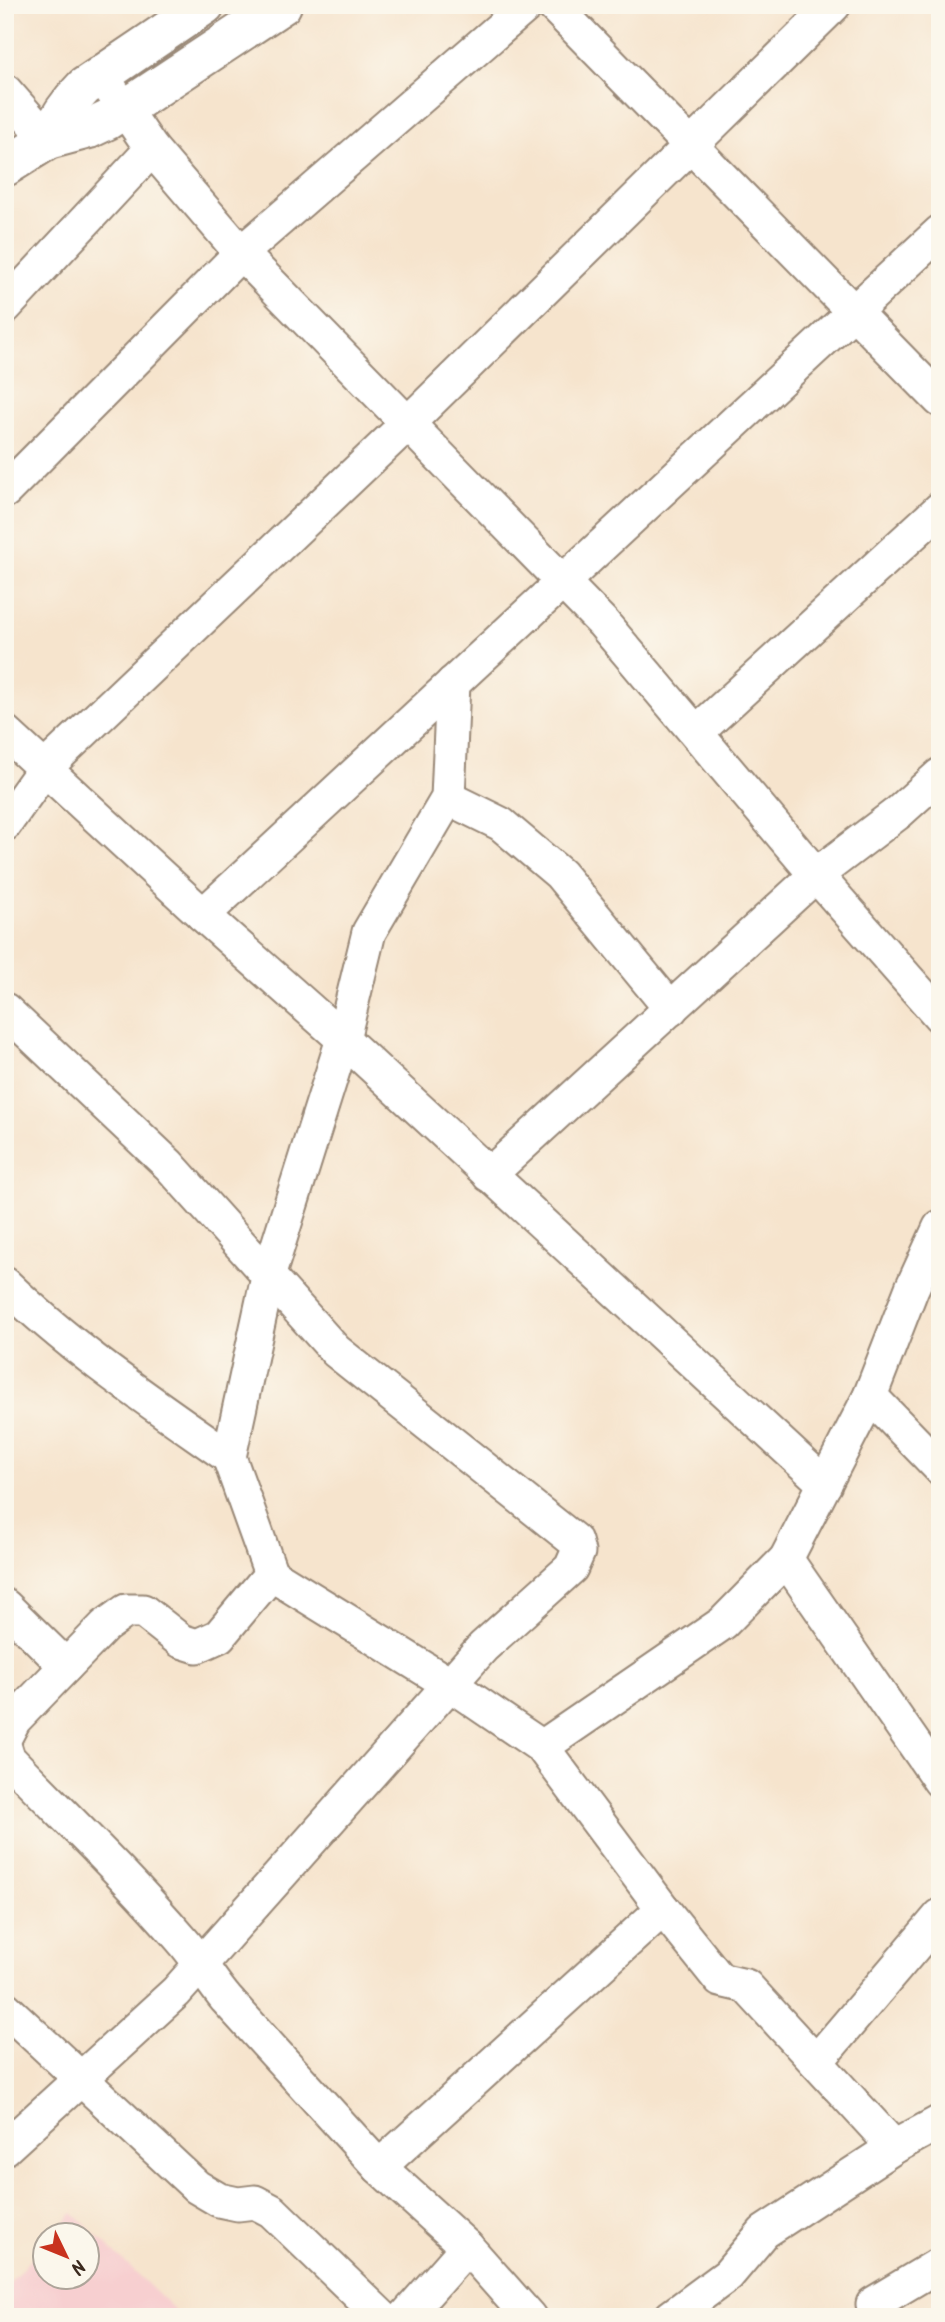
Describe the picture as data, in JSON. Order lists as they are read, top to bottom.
{
  "north": "bottom right"
}
